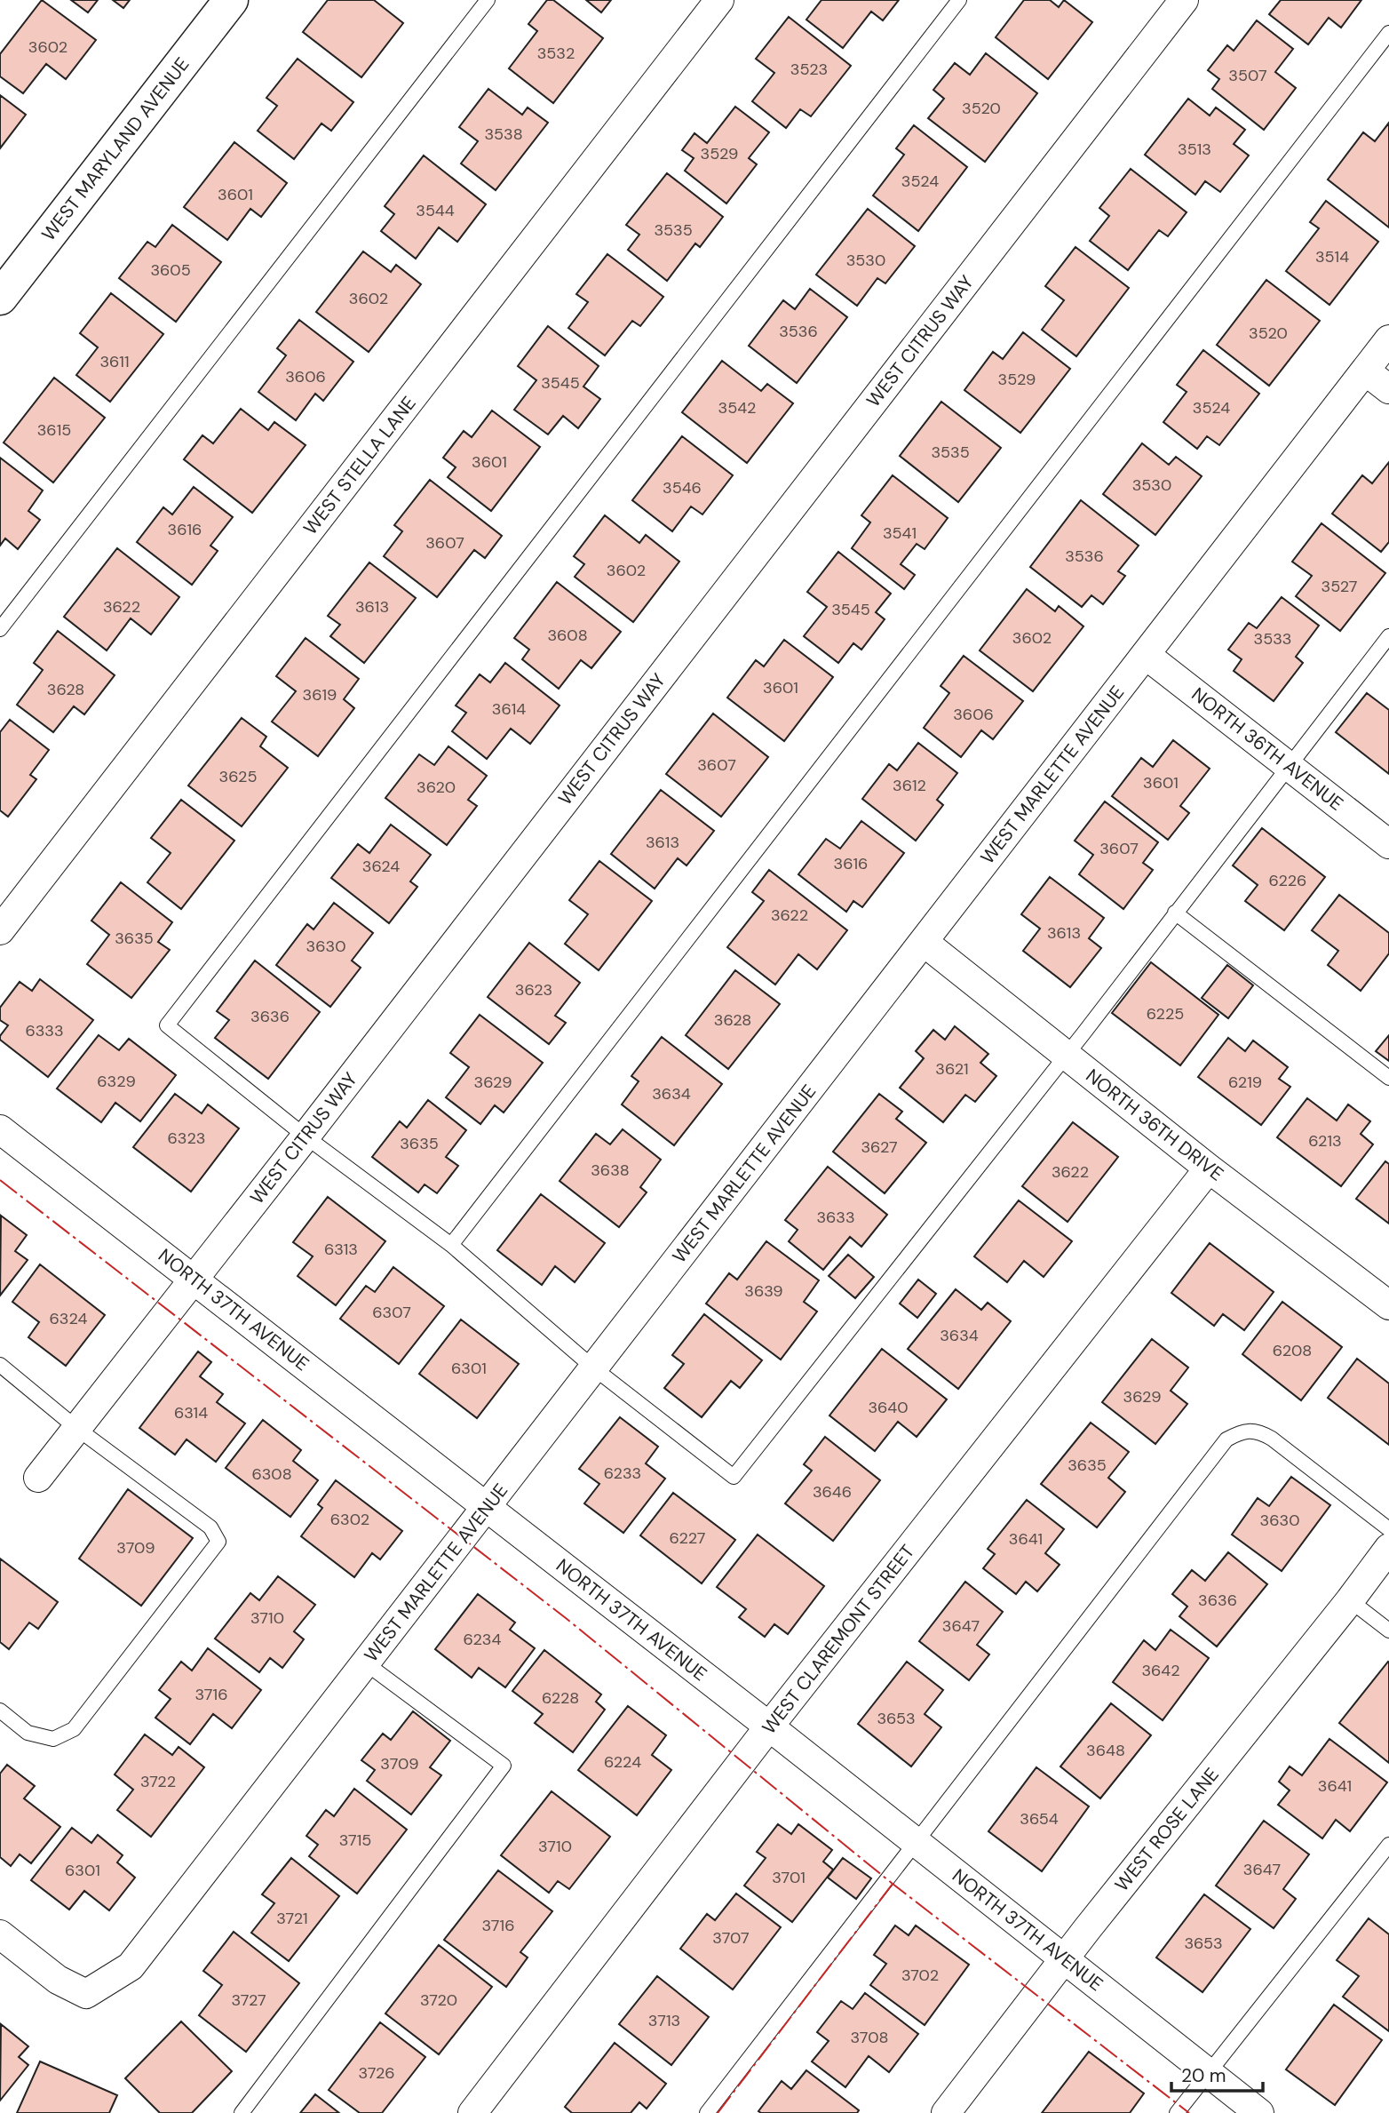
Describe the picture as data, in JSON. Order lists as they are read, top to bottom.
{
  "streets": {
    "street": [
      "WEST MARYLAND AVENUE",
      "WEST CITRUS WAY",
      "WEST STELLA LANE",
      "NORTH 36TH AVENUE",
      "WEST MARLETTE AVENUE",
      "NORTH 36TH DRIVE",
      "NORTH 37TH AVENUE",
      "WEST CLAREMONT STREET",
      "WEST ROSE LANE"
    ]
  },
  "crossings": [
    ["WEST CITRUS WAY", "NORTH 37TH AVENUE"],
    ["NORTH 36TH AVENUE", "WEST MARLETTE AVENUE"],
    ["WEST MARLETTE AVENUE", "NORTH 36TH DRIVE"],
    ["WEST MARLETTE AVENUE", "NORTH 37TH AVENUE"],
    ["NORTH 36TH DRIVE", "WEST CLAREMONT STREET"],
    ["NORTH 37TH AVENUE", "WEST CLAREMONT STREET"],
    ["NORTH 37TH AVENUE", "WEST ROSE LANE"]
  ],
  "house_numbers": [
    "3602",
    "3532",
    "3523",
    "3507",
    "3520",
    "3538",
    "3513",
    "3529",
    "3524",
    "3601",
    "3544",
    "3535",
    "3514",
    "3530",
    "3605",
    "3602",
    "3536",
    "3520",
    "3611",
    "3606",
    "3529",
    "3545",
    "3542",
    "3524",
    "3615",
    "3535",
    "3601",
    "3530",
    "3546",
    "3616",
    "3541",
    "3607",
    "3536",
    "3602",
    "3527",
    "3622",
    "3613",
    "3545",
    "3608",
    "3602",
    "3533",
    "3601",
    "3628",
    "3619",
    "3614",
    "3606",
    "3607",
    "3625",
    "3601",
    "3612",
    "3620",
    "3613",
    "3607",
    "3616",
    "3624",
    "6226",
    "3622",
    "3613",
    "3635",
    "3630",
    "3623",
    "6225",
    "3636",
    "3628",
    "6333",
    "3621",
    "6329",
    "3629",
    "6219",
    "3634",
    "6323",
    "6213",
    "3635",
    "3627",
    "3638",
    "3622",
    "3633",
    "6313",
    "3639",
    "6307",
    "6324",
    "3634",
    "6208",
    "6301",
    "3629",
    "3640",
    "6314",
    "3635",
    "6233",
    "6308",
    "3646",
    "6302",
    "3630",
    "6227",
    "3641",
    "3709",
    "3636",
    "3710",
    "3647",
    "6234",
    "3642",
    "3716",
    "6228",
    "3653",
    "3648",
    "6224",
    "3709",
    "3722",
    "3641",
    "3654",
    "3715",
    "3710",
    "3647",
    "6301",
    "3701",
    "3721",
    "3716",
    "3707",
    "3653",
    "3702",
    "3727",
    "3720",
    "3713",
    "3708",
    "3726"
  ],
  "scale_bar": "20 m"
}
